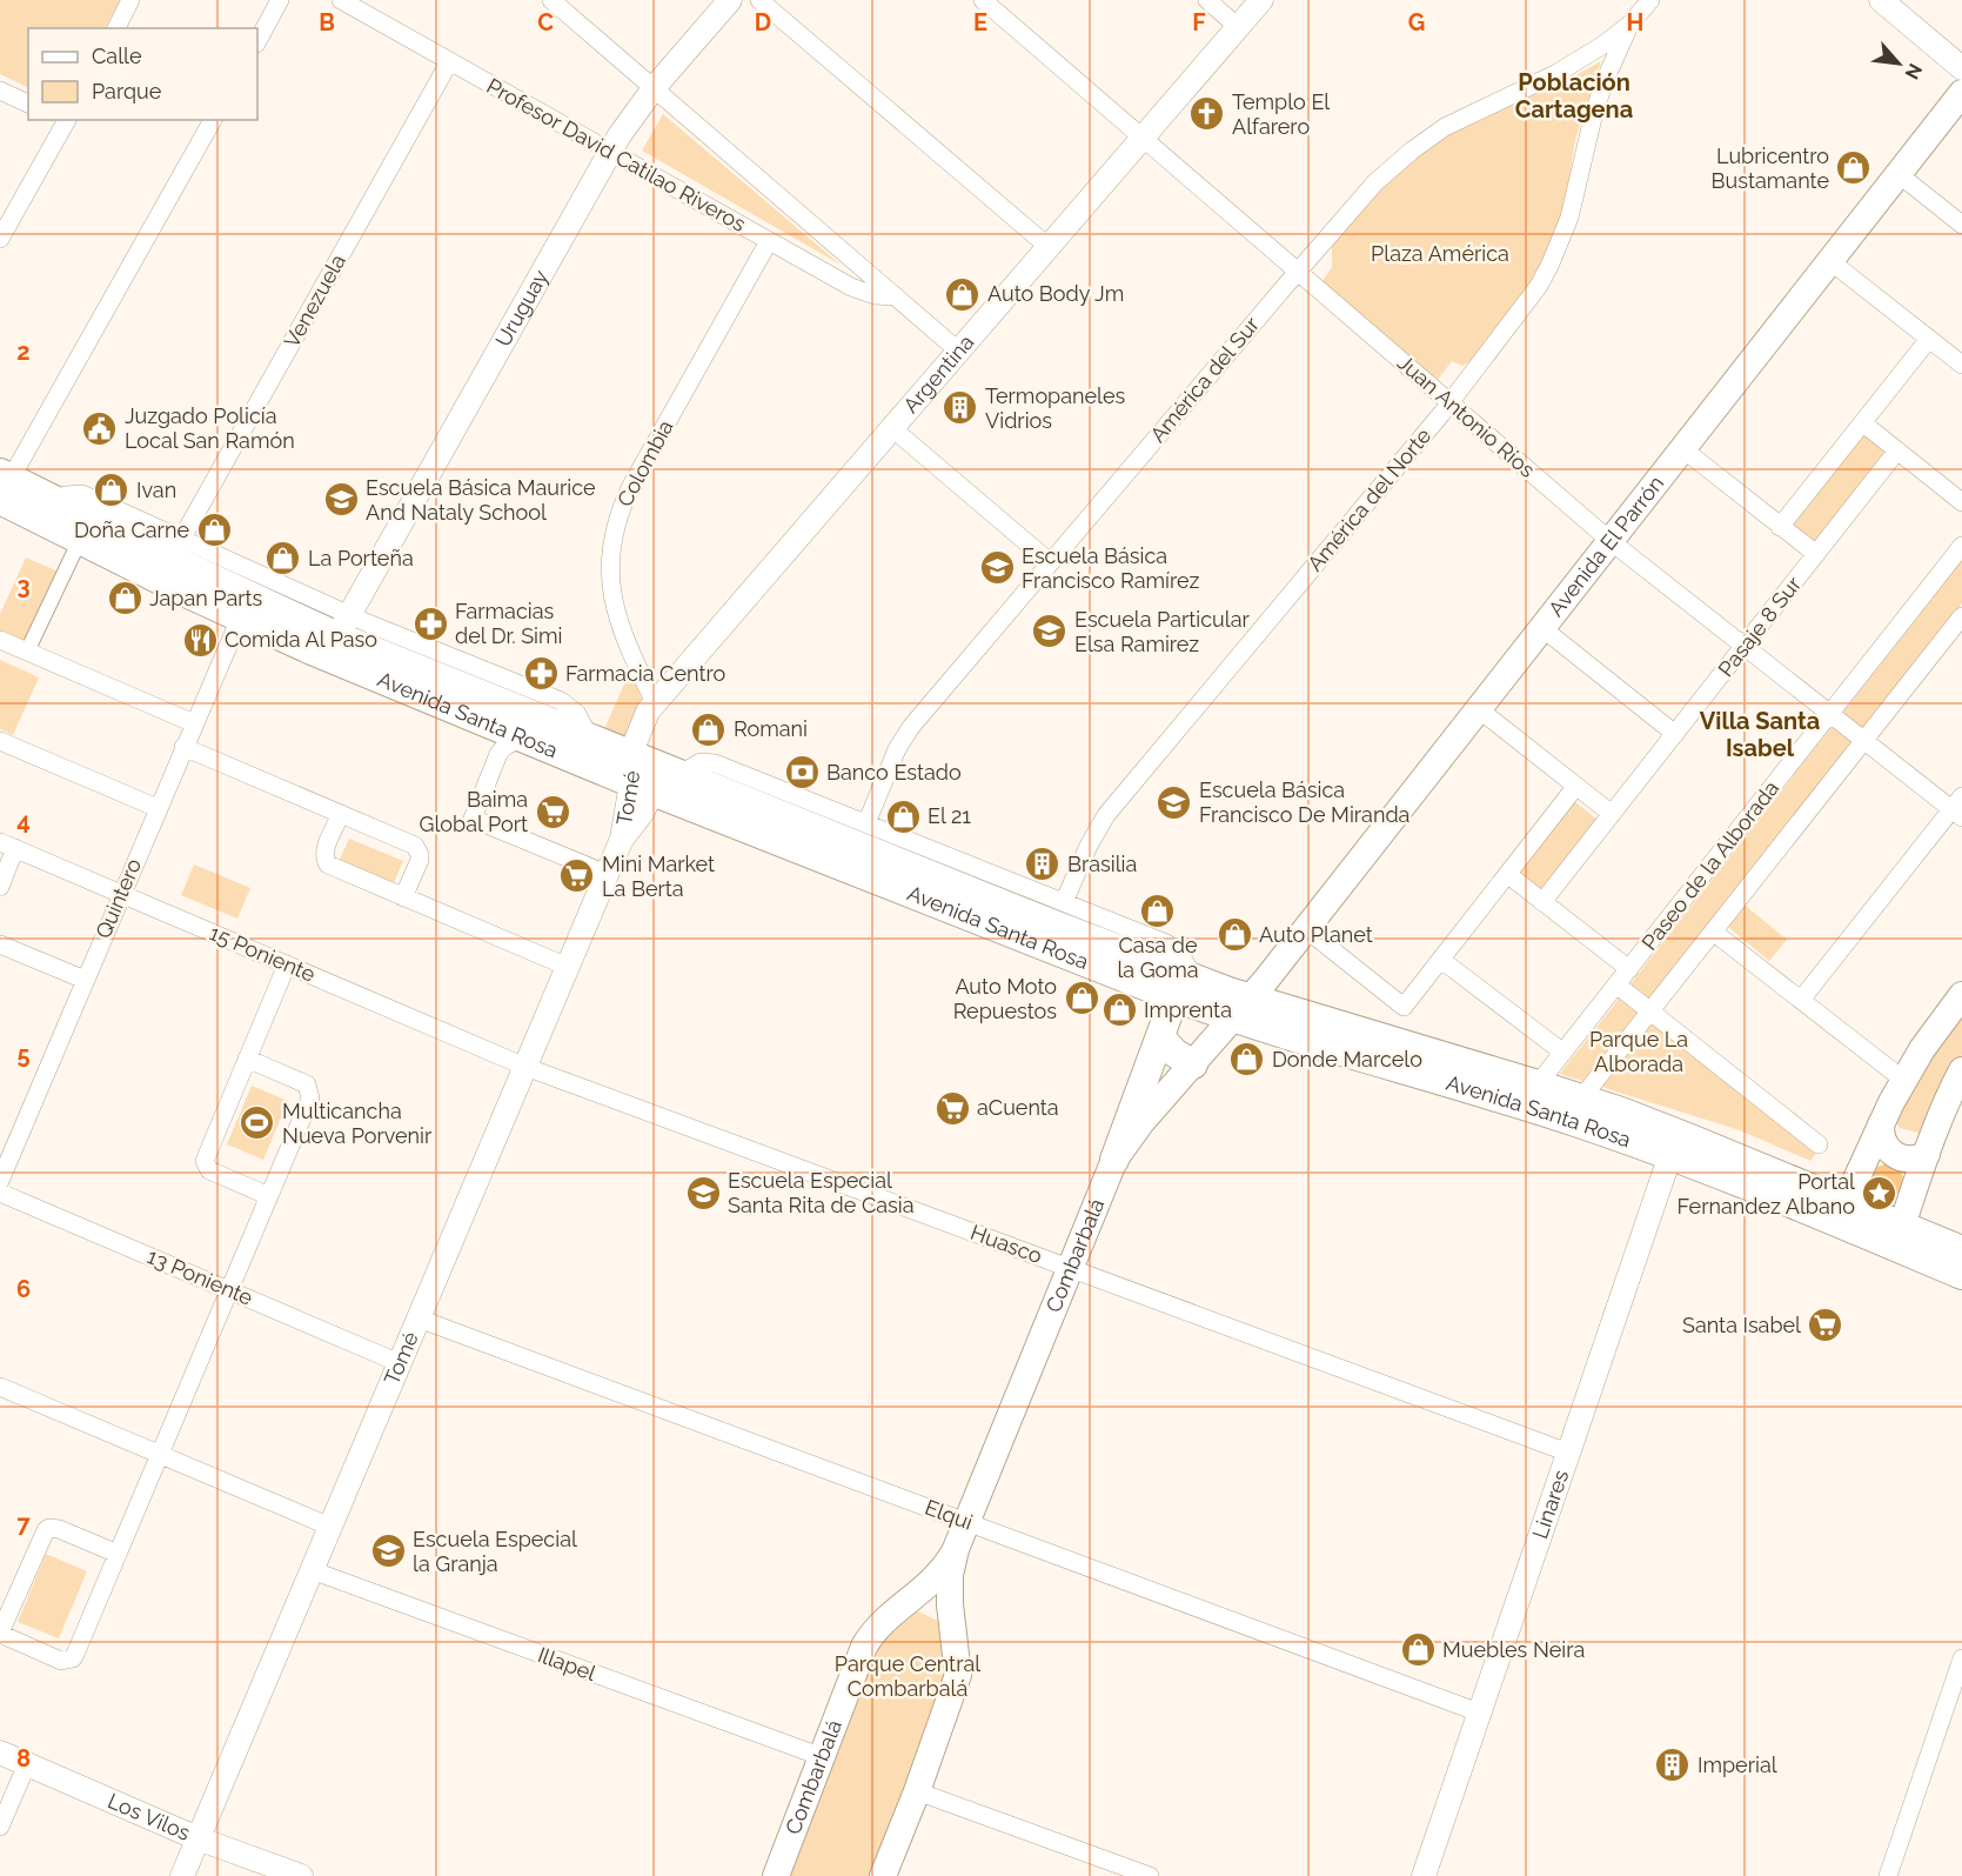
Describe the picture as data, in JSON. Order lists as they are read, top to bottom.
{
  "streets": {
    "main road": ["Avenida El Parrón", "Avenida Santa Rosa", "Combarbalá"],
    "street": [
      "Profesor David Catilao Riveros",
      "Venezuela",
      "Uruguay",
      "Argentina",
      "América del Sur",
      "Juan Antonio Ríos",
      "Colombia",
      "América del Norte",
      "Pasaje 8 Sur",
      "Tomé",
      "Paseo de la Alborada",
      "Quintero",
      "15 Poniente",
      "Huasco",
      "13 Poniente",
      "Linares",
      "Elqui",
      "Illapel",
      "Los Vilos"
    ]
  },
  "crossings": [
    ["Profesor David Catilao Riveros", "Venezuela"],
    ["Profesor David Catilao Riveros", "Uruguay"],
    ["Profesor David Catilao Riveros", "Colombia"],
    ["Venezuela", "Avenida Santa Rosa"],
    ["Uruguay", "Avenida Santa Rosa"],
    ["Argentina", "Juan Antonio Ríos"],
    ["Argentina", "Colombia"],
    ["Argentina", "Avenida Santa Rosa"],
    ["Argentina", "Tomé"],
    ["América del Sur", "Juan Antonio Ríos"],
    ["América del Sur", "América del Norte"],
    ["Juan Antonio Ríos", "América del Norte"],
    ["Juan Antonio Ríos", "Avenida El Parrón"],
    ["Juan Antonio Ríos", "Pasaje 8 Sur"],
    ["Juan Antonio Ríos", "Paseo de la Alborada"],
    ["Avenida El Parrón", "Avenida Santa Rosa"],
    ["Avenida El Parrón", "Combarbalá"],
    ["Avenida Santa Rosa", "Tomé"],
    ["Avenida Santa Rosa", "Paseo de la Alborada"],
    ["Avenida Santa Rosa", "Quintero"],
    ["Avenida Santa Rosa", "Combarbalá"],
    ["Avenida Santa Rosa", "Linares"],
    ["Tomé", "15 Poniente"],
    ["Tomé", "Huasco"],
    ["Tomé", "13 Poniente"],
    ["Tomé", "Elqui"],
    ["Tomé", "Illapel"],
    ["Tomé", "Los Vilos"],
    ["Quintero", "15 Poniente"],
    ["15 Poniente", "Huasco"],
    ["Huasco", "Combarbalá"],
    ["Huasco", "Linares"],
    ["Combarbalá", "Elqui"],
    ["Combarbalá", "Illapel"],
    ["Linares", "Elqui"]
  ],
  "districts": ["Población Cartagena", "Villa Santa Isabel"],
  "parks": ["Plaza América", "Parque La Alborada", "Parque Central Combarbalá"],
  "places": {
    "church": ["Templo El Alfarero"],
    "shop": [
      "Lubricentro Bustamante",
      "Auto Body Jm",
      "Ivan",
      "Doña Carne",
      "La Porteña",
      "Japan Parts",
      "Romani",
      "El 21",
      "Casa de la Goma",
      "Auto Planet",
      "Auto Moto Repuestos",
      "Imprenta",
      "Donde Marcelo",
      "Muebles Neira"
    ],
    "building": ["Termopaneles Vidrios", "Brasilia", "Imperial"],
    "public building": ["Juzgado Policía Local San Ramón"],
    "school or university": [
      "Escuela Básica Maurice And Nataly School",
      "Escuela Básica Francisco Ramírez",
      "Escuela Particular Elsa Ramirez",
      "Escuela Básica Francisco De Miranda",
      "Escuela Especial Santa Rita de Casia",
      "Escuela Especial la Granja"
    ],
    "pharmacy": ["Farmacias del Dr. Simi", "Farmacia Centro"],
    "restaurant": ["Comida Al Paso"],
    "bank": ["Banco Estado"],
    "supermarket": [
      "Baima Global Port",
      "Mini Market La Berta",
      "aCuenta",
      "Santa Isabel"
    ],
    "sports": ["Multicancha Nueva Porvenir"],
    "place": ["Portal Fernandez Albano"]
  },
  "legend": ["Calle", "Parque"],
  "north": "bottom right",
  "grid": {
    "columns": [
      "B",
      "C",
      "D",
      "E",
      "F",
      "G",
      "H"
    ],
    "rows": [
      "2",
      "3",
      "4",
      "5",
      "6",
      "7",
      "8"
    ]
  }
}
